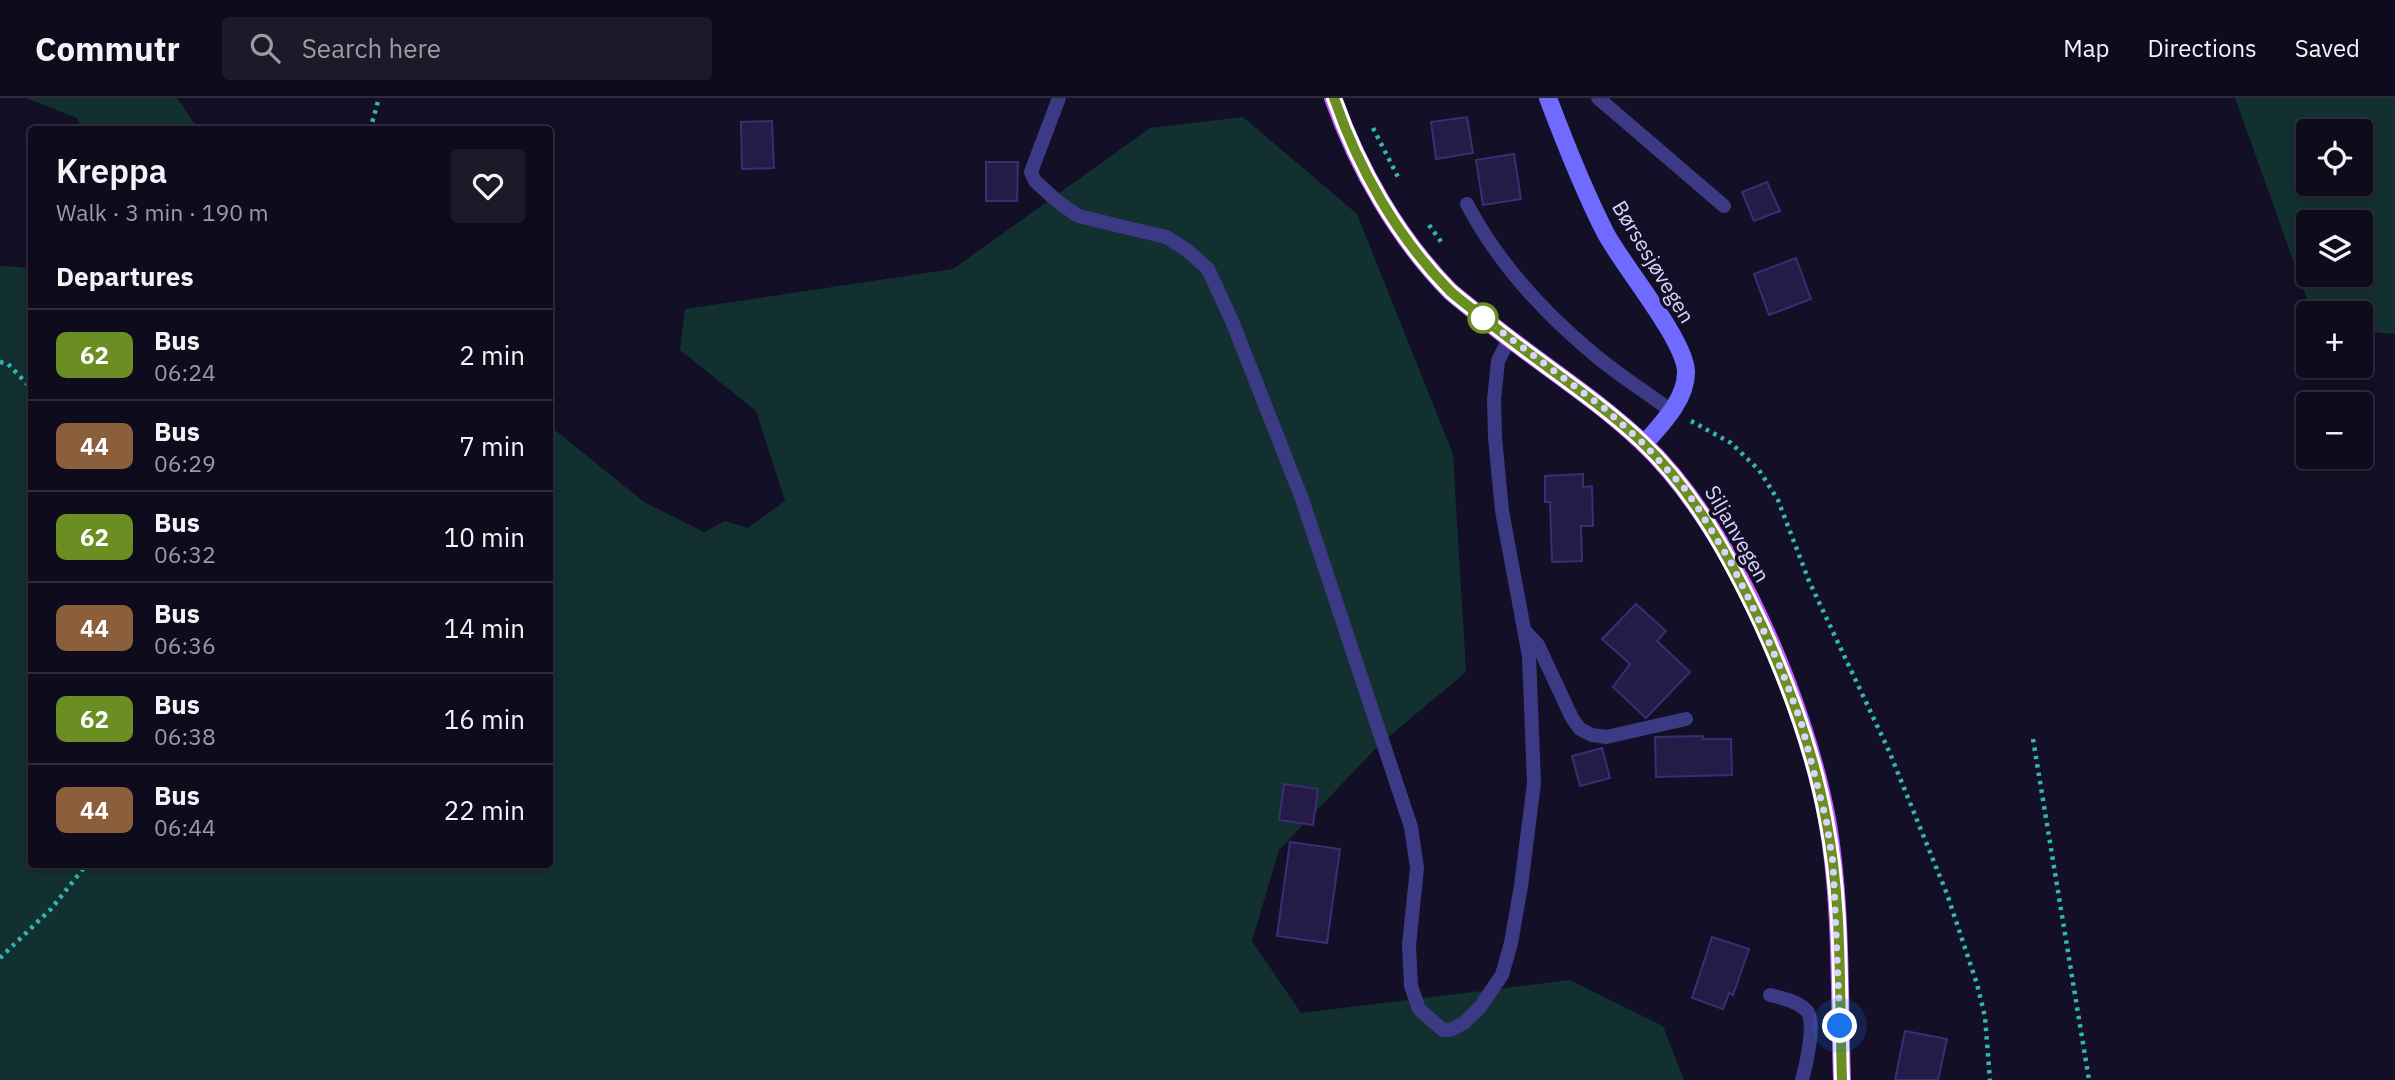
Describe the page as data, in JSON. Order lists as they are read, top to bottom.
{
  "streets": {
    "main road": ["Børsesjøvegen", "Siljanvegen"]
  },
  "crossings": [
    ["Børsesjøvegen", "Siljanvegen"]
  ],
  "lines": ["bus line 62"],
  "page": {
    "header": "Commutr",
    "search": "Search here",
    "nav": ["Map", "Directions", "Saved"],
    "map_buttons": ["+", "−"],
    "heading": [
      ["Kreppa", "Walk · 3 min · 190 m"],
      "Departures"
    ],
    "list": [
      {
        "mark": "62",
        "name": "Bus",
        "note": "06:24",
        "value": "2 min"
      },
      {
        "mark": "44",
        "name": "Bus",
        "note": "06:29",
        "value": "7 min"
      },
      {
        "mark": "62",
        "name": "Bus",
        "note": "06:32",
        "value": "10 min"
      },
      {
        "mark": "44",
        "name": "Bus",
        "note": "06:36",
        "value": "14 min"
      },
      {
        "mark": "62",
        "name": "Bus",
        "note": "06:38",
        "value": "16 min"
      },
      {
        "mark": "44",
        "name": "Bus",
        "note": "06:44",
        "value": "22 min"
      }
    ]
  }
}
